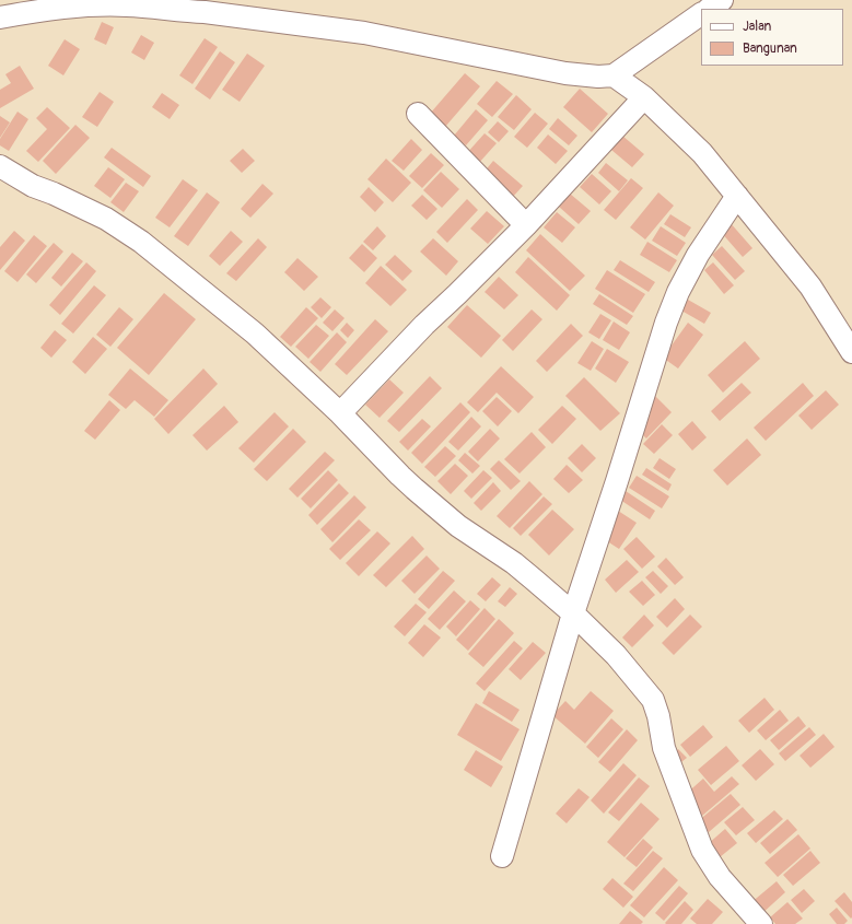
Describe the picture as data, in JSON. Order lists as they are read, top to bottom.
{
  "legend": ["Jalan", "Bangunan"]
}
